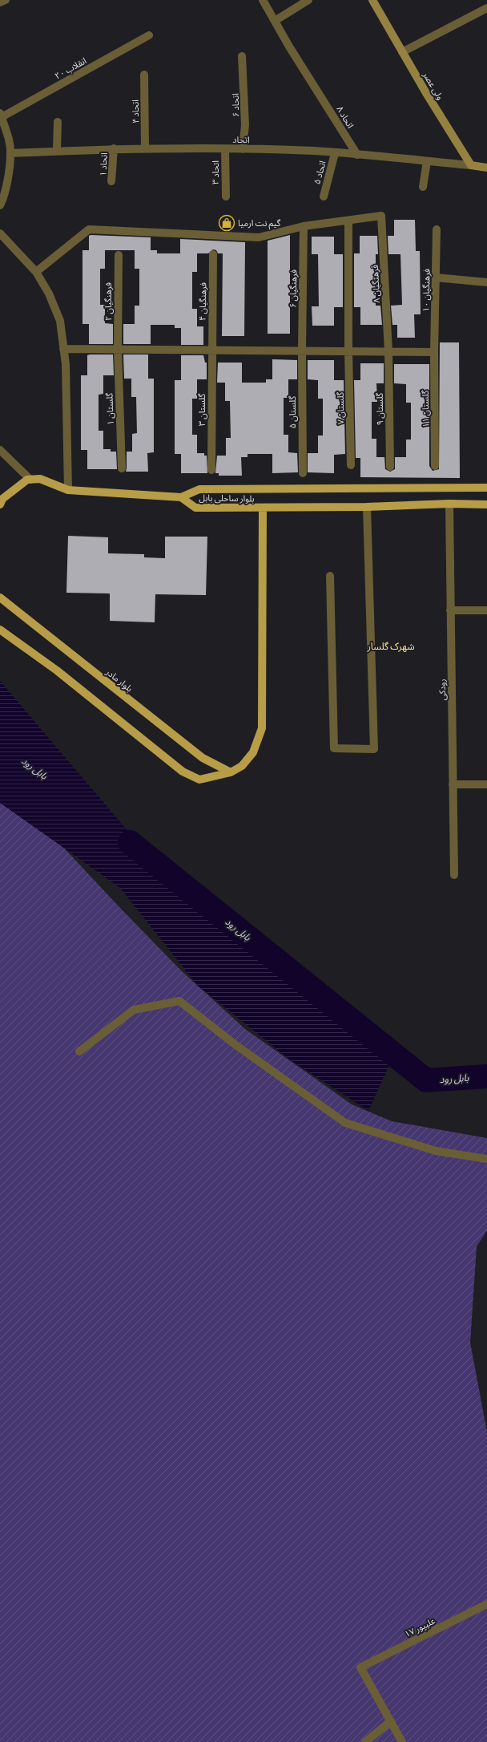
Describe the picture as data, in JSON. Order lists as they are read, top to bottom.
{
  "streets": {
    "main road": ["ولی عصر", "بلوار ساحلی بابل", "بلوار مادر"],
    "street": [
      "انقلاب ۲۰",
      "اتحاد ۶",
      "اتحاد ۴",
      "اتحاد ۸",
      "اتحاد",
      "اتحاد ۱",
      "اتحاد ۳",
      "اتحاد ۵",
      "فرهنگیان ۸",
      "فرهنگیان ۶",
      "فرهنگیان ۱۰",
      "فرهنگیان ۲",
      "فرهنگیان ۴",
      "گلستان ۷",
      "گلستان ۱",
      "گلستان ۹",
      "گلستان ۱۱",
      "گلستان ۳",
      "گلستان ۵",
      "رودکی",
      "علیپور ۱۷"
    ]
  },
  "crossings": [
    ["ولی عصر", "اتحاد"],
    ["اتحاد ۶", "اتحاد"],
    ["اتحاد ۴", "اتحاد"],
    ["اتحاد ۸", "اتحاد"],
    ["اتحاد", "اتحاد ۱"],
    ["اتحاد", "اتحاد ۳"],
    ["اتحاد", "اتحاد ۵"],
    ["فرهنگیان ۸", "گلستان ۷"],
    ["فرهنگیان ۸", "گلستان ۹"],
    ["فرهنگیان ۶", "گلستان ۵"],
    ["فرهنگیان ۱۰", "گلستان ۱۱"],
    ["فرهنگیان ۲", "گلستان ۱"],
    ["فرهنگیان ۴", "گلستان ۳"],
    ["بلوار ساحلی بابل", "رودکی"]
  ],
  "districts": ["شهرک گلسار"],
  "water": ["بابل رود"],
  "places": {
    "shop": ["گیم نت ارمیا"]
  }
}
